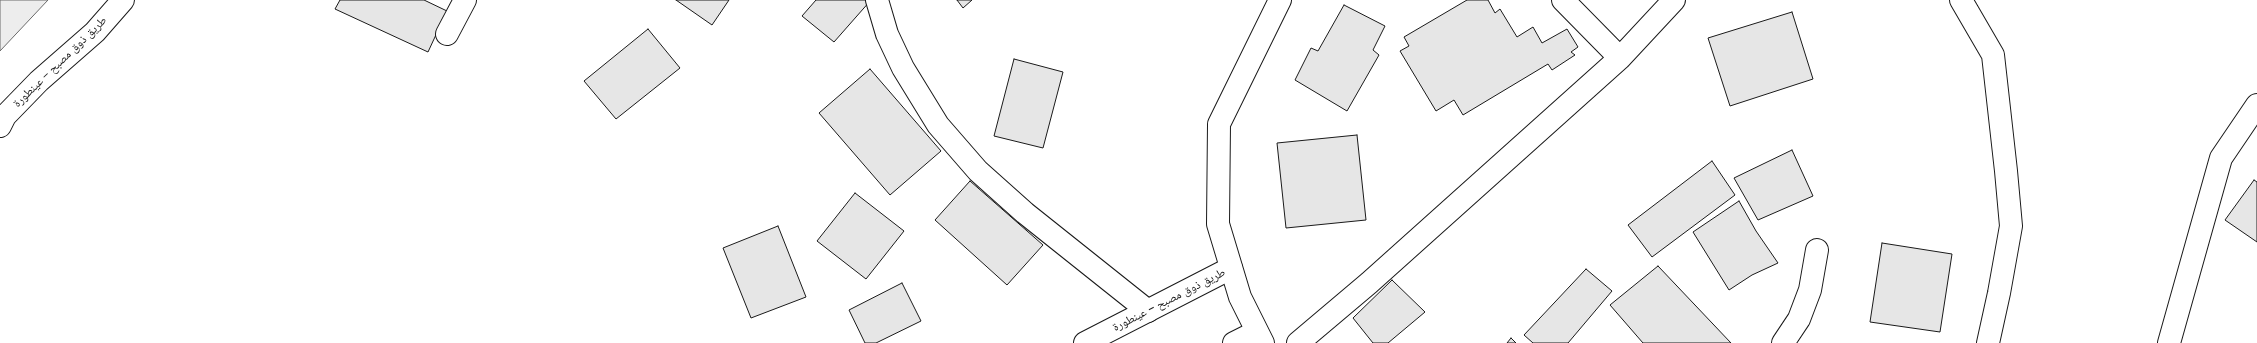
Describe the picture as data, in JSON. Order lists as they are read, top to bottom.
{
  "streets": {
    "street": ["طريق ذوق مصبح – عينطورة"]
  }
}
